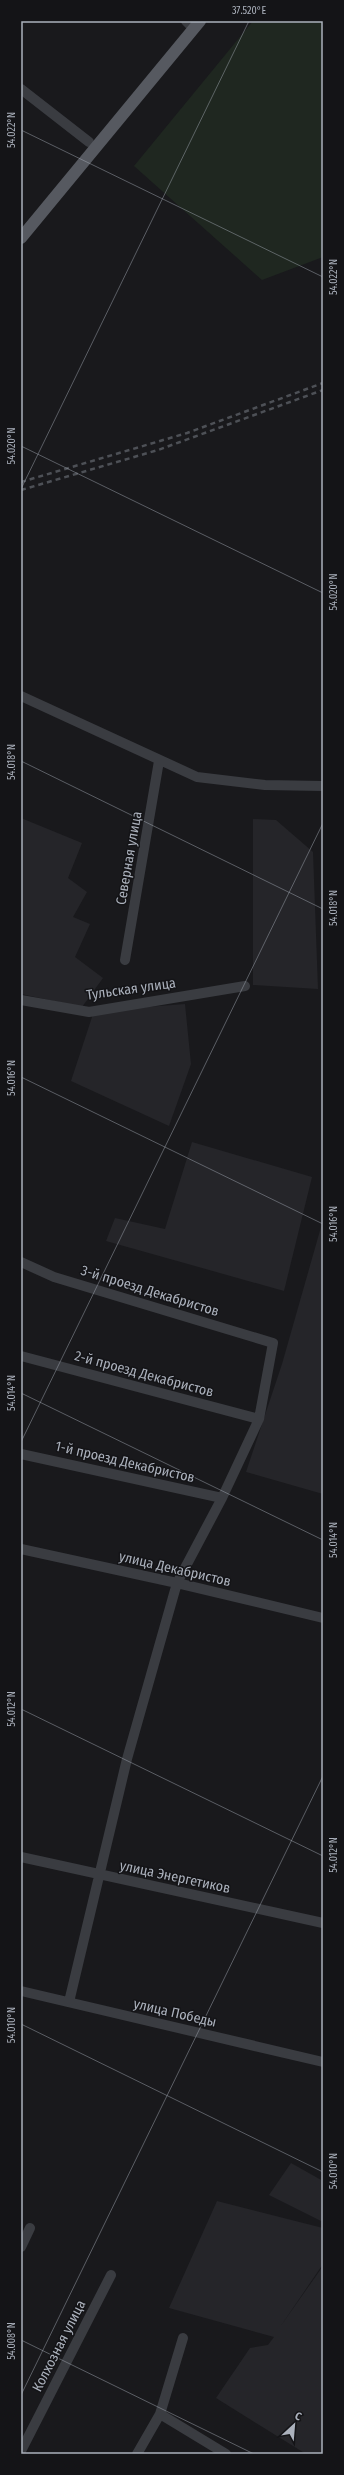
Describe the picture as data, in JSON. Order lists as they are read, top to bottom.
{
  "streets": {
    "street": [
      "Северная улица",
      "Тульская улица",
      "3-й проезд Декабристов",
      "2-й проезд Декабристов",
      "1-й проезд Декабристов",
      "улица Декабристов",
      "улица Энергетиков",
      "улица Победы",
      "Колхозная улица"
    ]
  },
  "crossings": [
    ["3-й проезд Декабристов", "2-й проезд Декабристов"]
  ],
  "north": "top right",
  "coordinates": [
    "37.520°E",
    "54.022°N",
    "54.020°N",
    "54.018°N",
    "54.016°N",
    "54.014°N",
    "54.012°N",
    "54.010°N",
    "54.008°N"
  ]
}
